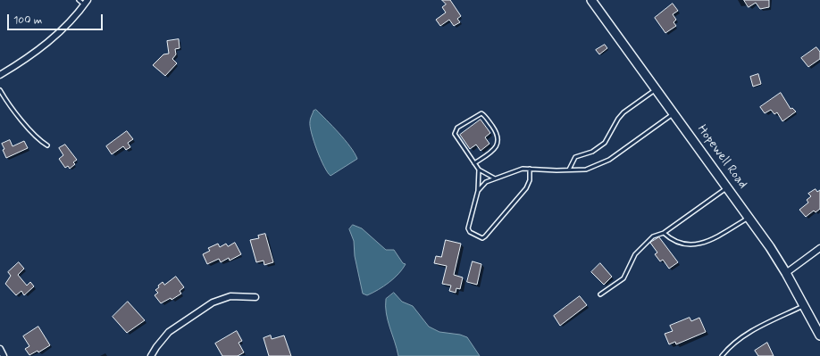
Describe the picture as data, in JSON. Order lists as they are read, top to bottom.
{
  "streets": {
    "street": ["Hopewell Road"]
  },
  "scale_bar": "100 m"
}
